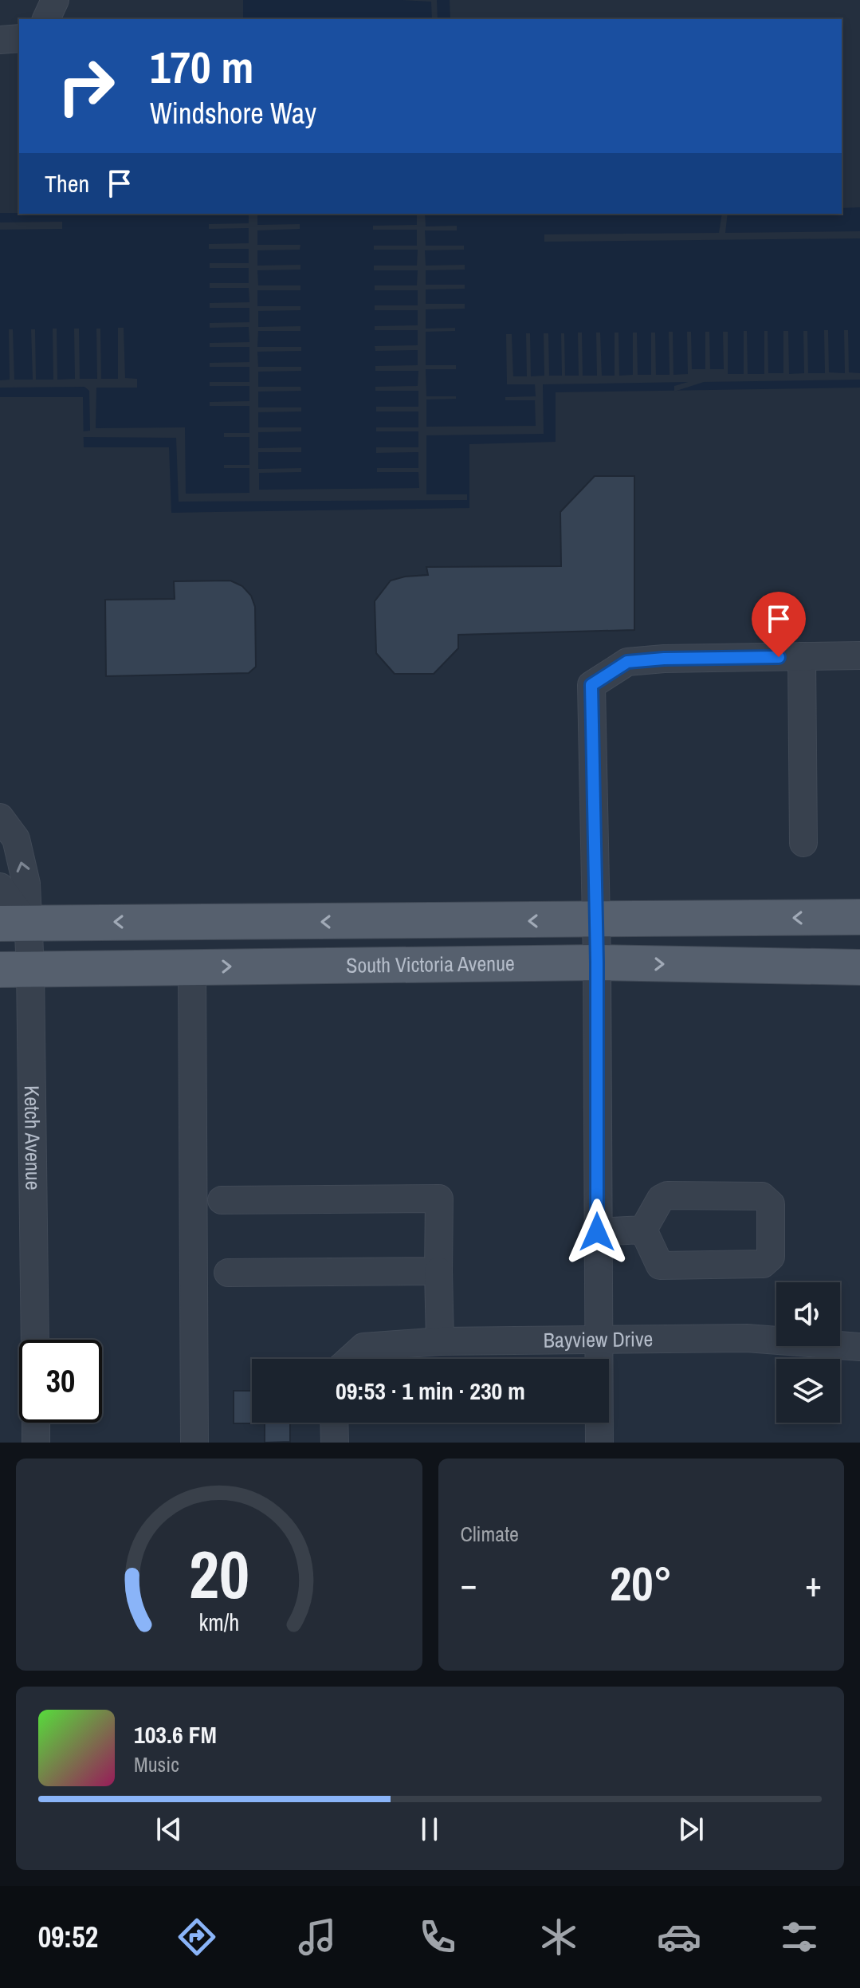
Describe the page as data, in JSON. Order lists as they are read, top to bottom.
{
  "streets": {
    "main road": ["South Victoria Avenue"],
    "street": ["Ketch Avenue", "Bayview Drive"]
  },
  "crossings": [
    ["South Victoria Avenue", "Ketch Avenue"]
  ],
  "page": {
    "turn": ["170 m", "Windshore Way"],
    "then": "Then",
    "limit": "30",
    "trip": "09:53 · 1 min · 230 m",
    "tile": "Climate",
    "heat": ["−", "20°", "+"],
    "song": ["103.6 FM", "Music"],
    "tabs": "09:52",
    "gauge": ["20", "km/h"]
  }
}
